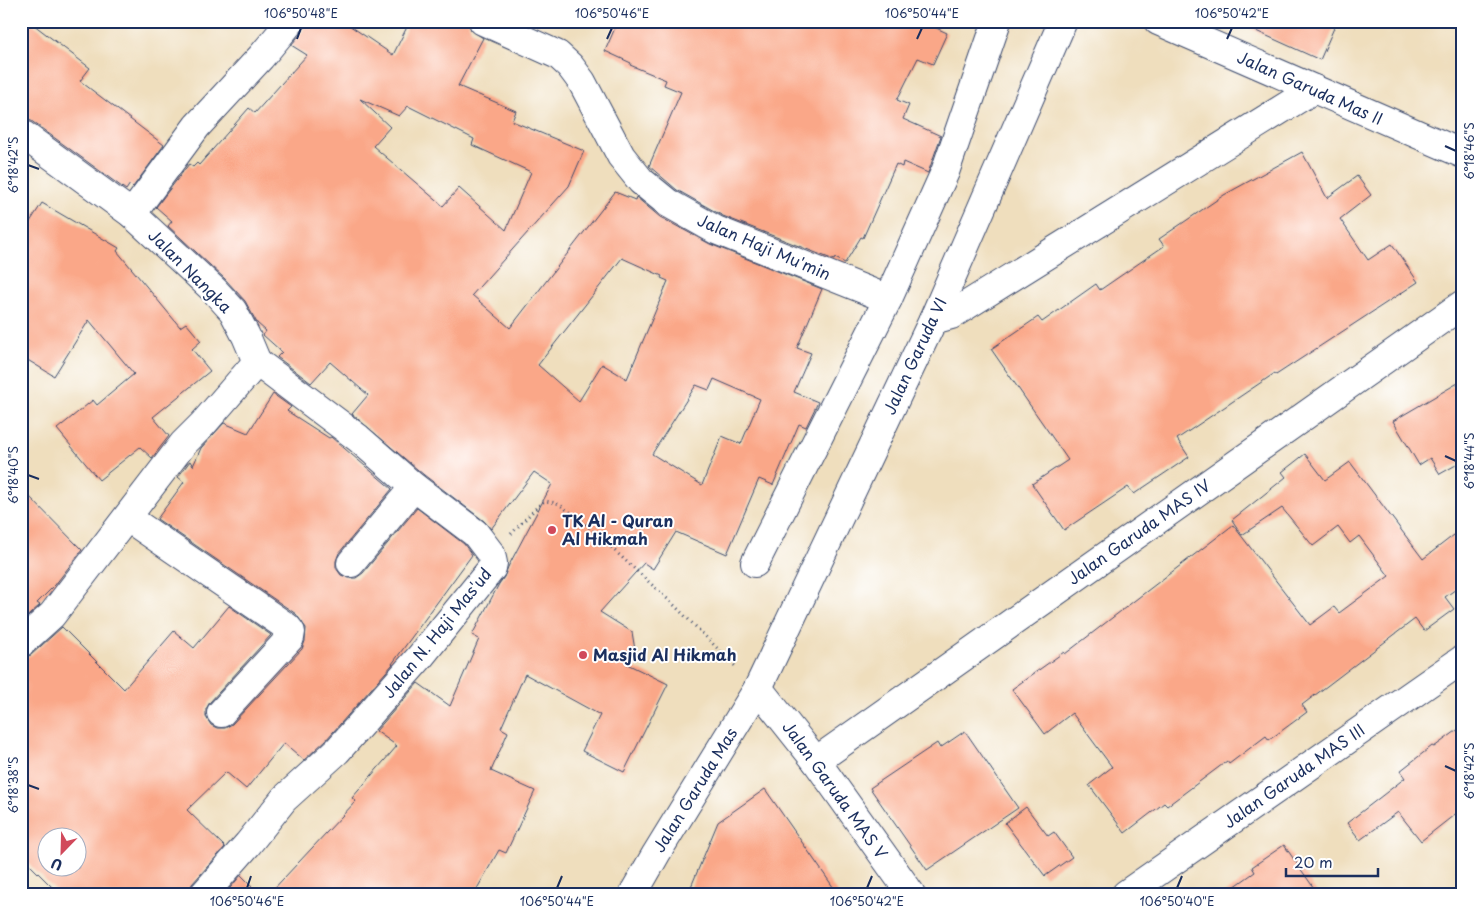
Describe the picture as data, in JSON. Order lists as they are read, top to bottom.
{
  "streets": {
    "street": [
      "Jalan Garuda Mas II",
      "Jalan Haji Mu'min",
      "Jalan Nangka",
      "Jalan Garuda VI",
      "Jalan Garuda MAS IV",
      "Jalan N. Haji Mas'ud",
      "Jalan Garuda MAS III",
      "Jalan Garuda Mas",
      "Jalan Garuda MAS V"
    ]
  },
  "crossings": [
    ["Jalan Nangka", "Jalan N. Haji Mas'ud"],
    ["Jalan Garuda VI", "Jalan Garuda Mas"],
    ["Jalan Garuda VI", "Jalan Garuda MAS V"],
    ["Jalan Garuda MAS IV", "Jalan Garuda MAS V"],
    ["Jalan Garuda Mas", "Jalan Garuda MAS V"]
  ],
  "places": ["TK Al - Quran Al Hikmah", "Masjid Al Hikmah"],
  "scale_bar": "20 m",
  "north": "bottom left",
  "coordinates": [
    "106°50'48\"E",
    "106°50'46\"E",
    "106°50'44\"E",
    "106°50'42\"E",
    "6°18'46\"S",
    "6°18'42\"S",
    "6°18'44\"S",
    "6°18'40\"S",
    "6°18'38\"S",
    "106°50'40\"E"
  ]
}
